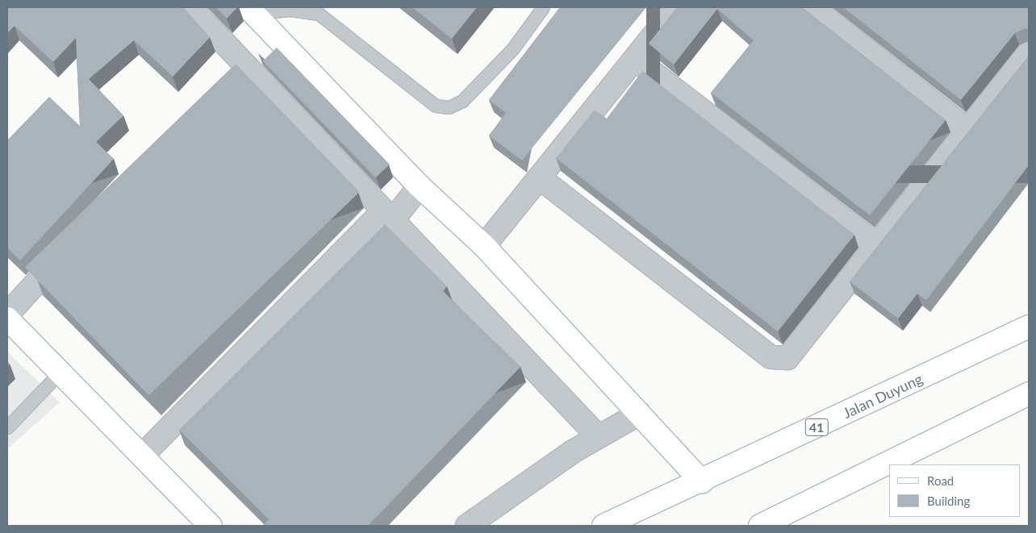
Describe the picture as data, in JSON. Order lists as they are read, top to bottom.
{
  "streets": {
    "main road": ["Jalan Duyung", "41"]
  },
  "legend": ["Road", "Building"]
}
